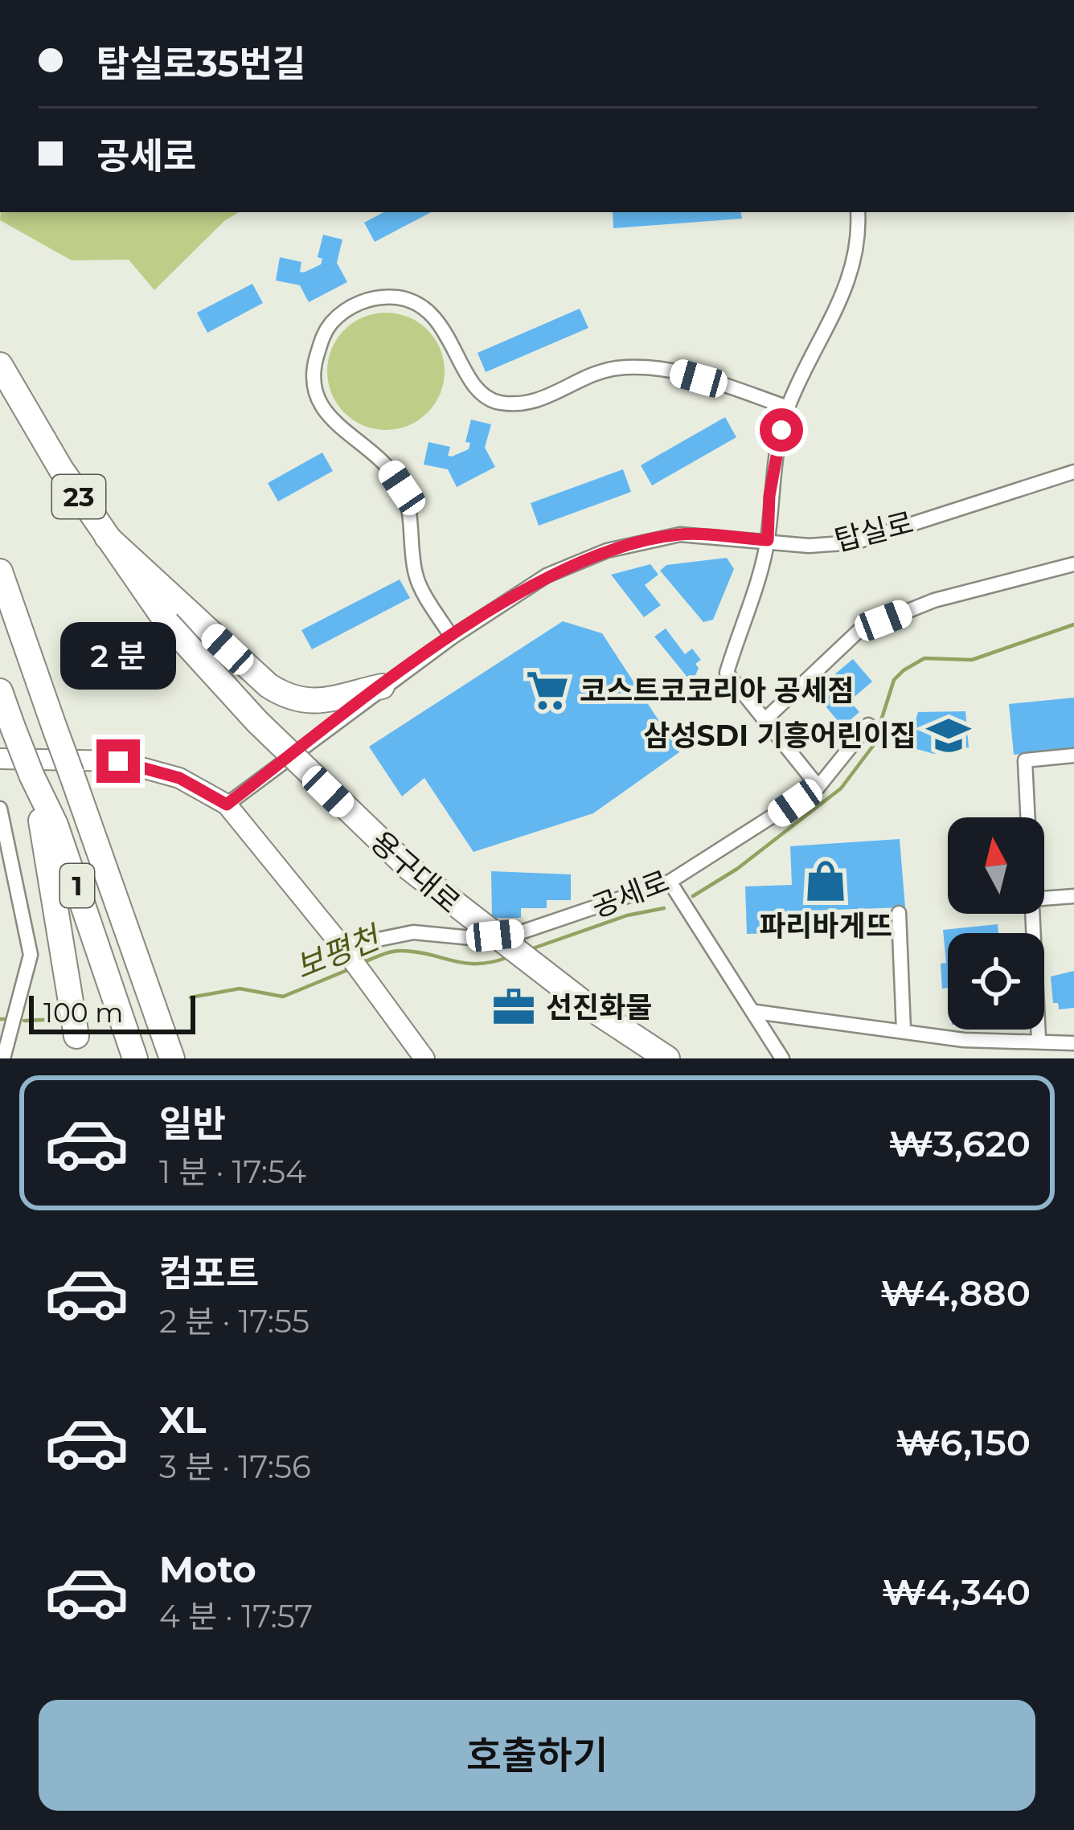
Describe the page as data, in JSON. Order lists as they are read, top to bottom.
{
  "streets": {
    "highway": ["23", "용구대로", "1"],
    "street": ["탑실로", "공세로"]
  },
  "water": ["보평천"],
  "places": {
    "supermarket": ["코스트코코리아 공세점"],
    "school or university": ["삼성SDI 기흥어린이집"],
    "shop": ["파리바게뜨"],
    "office": ["선진화물"]
  },
  "scale_bar": "100 m",
  "north": "top",
  "page": {
    "banner": ["탑실로35번길", "공세로"],
    "bubble": "2 분",
    "scale": "100 m",
    "list": [
      {
        "name": "일반",
        "note": "1 분 · 17:54",
        "value": "₩3,620"
      },
      {
        "name": "컴포트",
        "note": "2 분 · 17:55",
        "value": "₩4,880"
      },
      {
        "name": "XL",
        "note": "3 분 · 17:56",
        "value": "₩6,150"
      },
      {
        "name": "Moto",
        "note": "4 분 · 17:57",
        "value": "₩4,340"
      }
    ],
    "buttons": "호출하기"
  }
}
